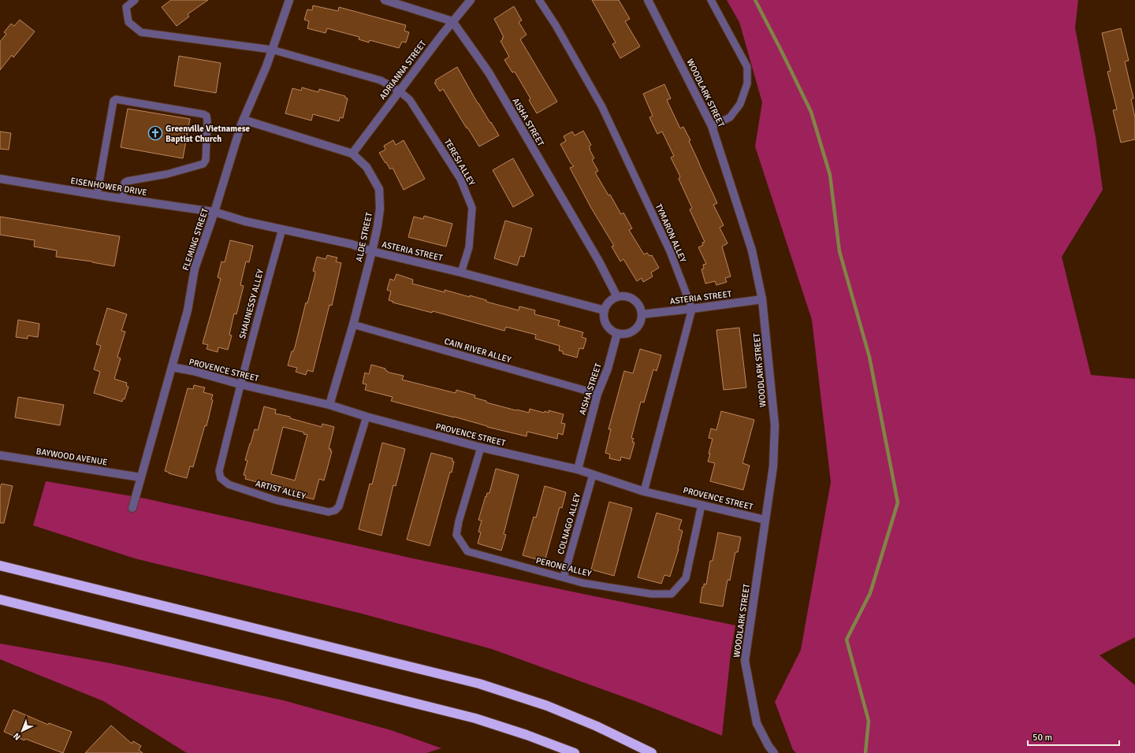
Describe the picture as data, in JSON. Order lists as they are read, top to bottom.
{
  "streets": {
    "street": [
      "ADRIANNA STREET",
      "WOODLARK STREET",
      "AISHA STREET",
      "EISENHOWER DRIVE",
      "ALDE STREET",
      "FLEMING STREET",
      "ASTERIA STREET",
      "PROVENCE STREET",
      "BAYWOOD AVENUE"
    ],
    "lane": [
      "TERESI ALLEY",
      "TYMARON ALLEY",
      "SHAUNESSY ALLEY",
      "CAIN RIVER ALLEY",
      "ARTIST ALLEY",
      "COLNAGO ALLEY",
      "PERONE ALLEY"
    ]
  },
  "crossings": [
    ["ADRIANNA STREET", "AISHA STREET"],
    ["ADRIANNA STREET", "TERESI ALLEY"],
    ["ADRIANNA STREET", "ALDE STREET"],
    ["WOODLARK STREET", "ASTERIA STREET"],
    ["WOODLARK STREET", "PROVENCE STREET"],
    ["AISHA STREET", "ASTERIA STREET"],
    ["AISHA STREET", "CAIN RIVER ALLEY"],
    ["AISHA STREET", "PROVENCE STREET"],
    ["TERESI ALLEY", "FLEMING STREET"],
    ["TERESI ALLEY", "ASTERIA STREET"],
    ["EISENHOWER DRIVE", "FLEMING STREET"],
    ["EISENHOWER DRIVE", "ASTERIA STREET"],
    ["TYMARON ALLEY", "ASTERIA STREET"],
    ["ALDE STREET", "FLEMING STREET"],
    ["ALDE STREET", "ASTERIA STREET"],
    ["ALDE STREET", "CAIN RIVER ALLEY"],
    ["ALDE STREET", "PROVENCE STREET"],
    ["FLEMING STREET", "ASTERIA STREET"],
    ["FLEMING STREET", "PROVENCE STREET"],
    ["FLEMING STREET", "BAYWOOD AVENUE"],
    ["ASTERIA STREET", "SHAUNESSY ALLEY"],
    ["SHAUNESSY ALLEY", "PROVENCE STREET"],
    ["SHAUNESSY ALLEY", "ARTIST ALLEY"],
    ["PROVENCE STREET", "ARTIST ALLEY"],
    ["PROVENCE STREET", "COLNAGO ALLEY"],
    ["PROVENCE STREET", "PERONE ALLEY"],
    ["COLNAGO ALLEY", "PERONE ALLEY"]
  ],
  "places": {
    "church": ["Greenville Vietnamese Baptist Church"]
  },
  "scale_bar": "50 m",
  "north": "bottom left"
}
